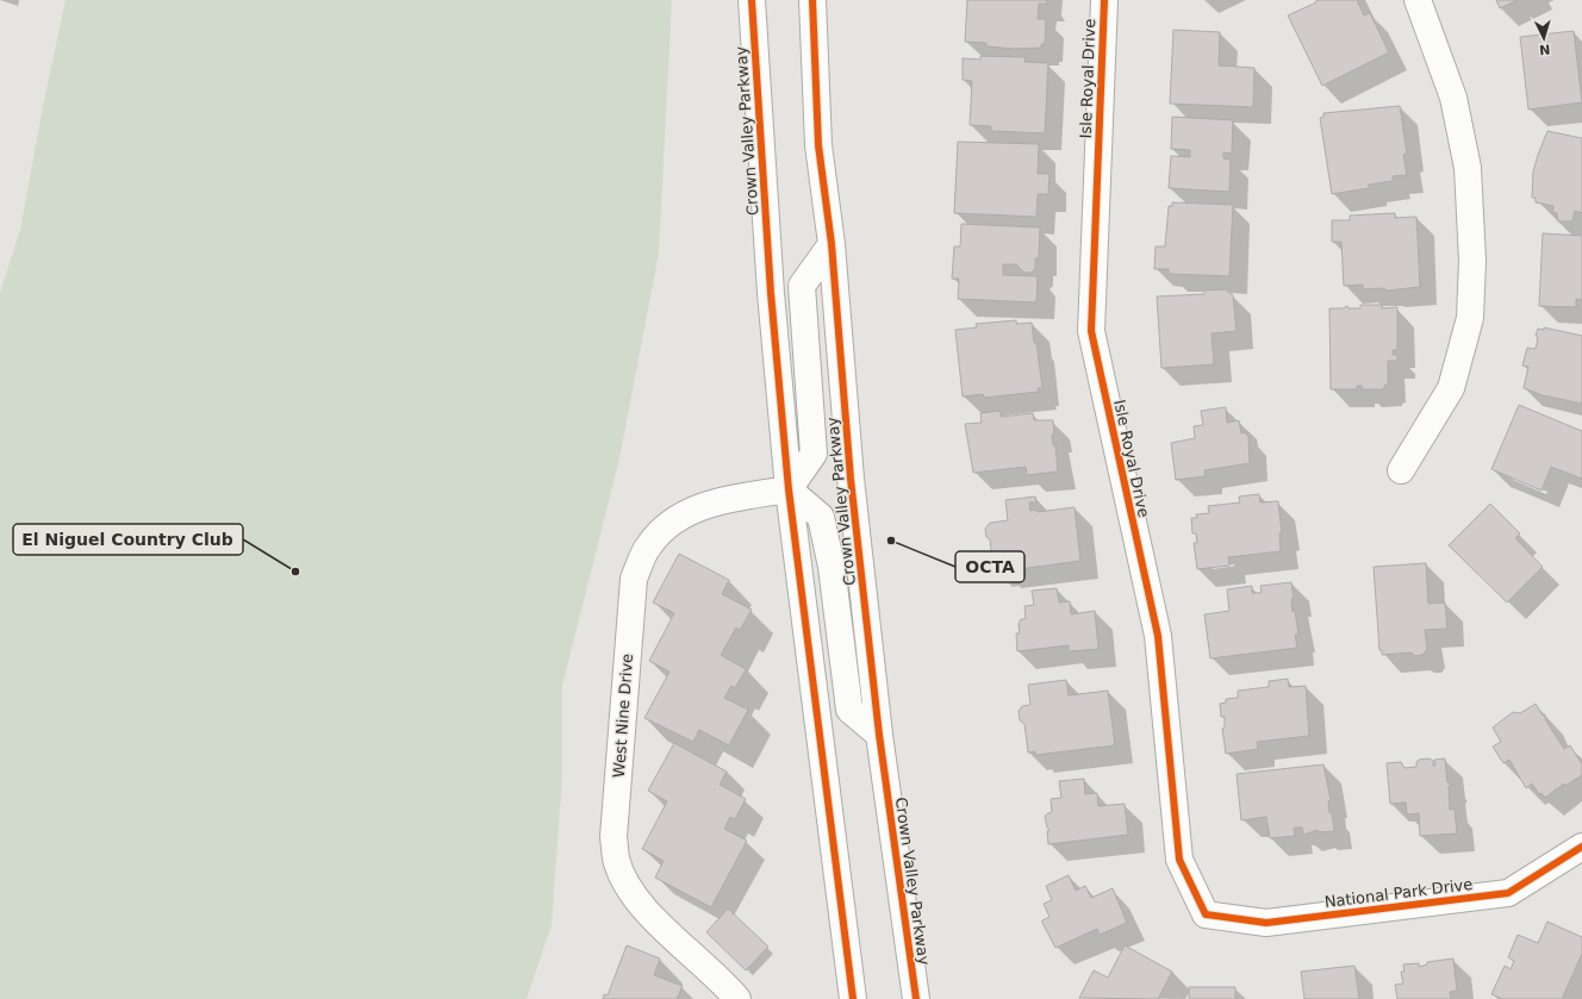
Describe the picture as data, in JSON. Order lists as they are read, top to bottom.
{
  "streets": {
    "main road": [
      "Isle Royal Drive",
      "Crown Valley Parkway",
      "West Nine Drive",
      "National Park Drive"
    ]
  },
  "crossings": [
    ["Isle Royal Drive", "National Park Drive"],
    ["Crown Valley Parkway", "West Nine Drive"]
  ],
  "places": ["OCTA", "El Niguel Country Club"],
  "north": "bottom"
}
